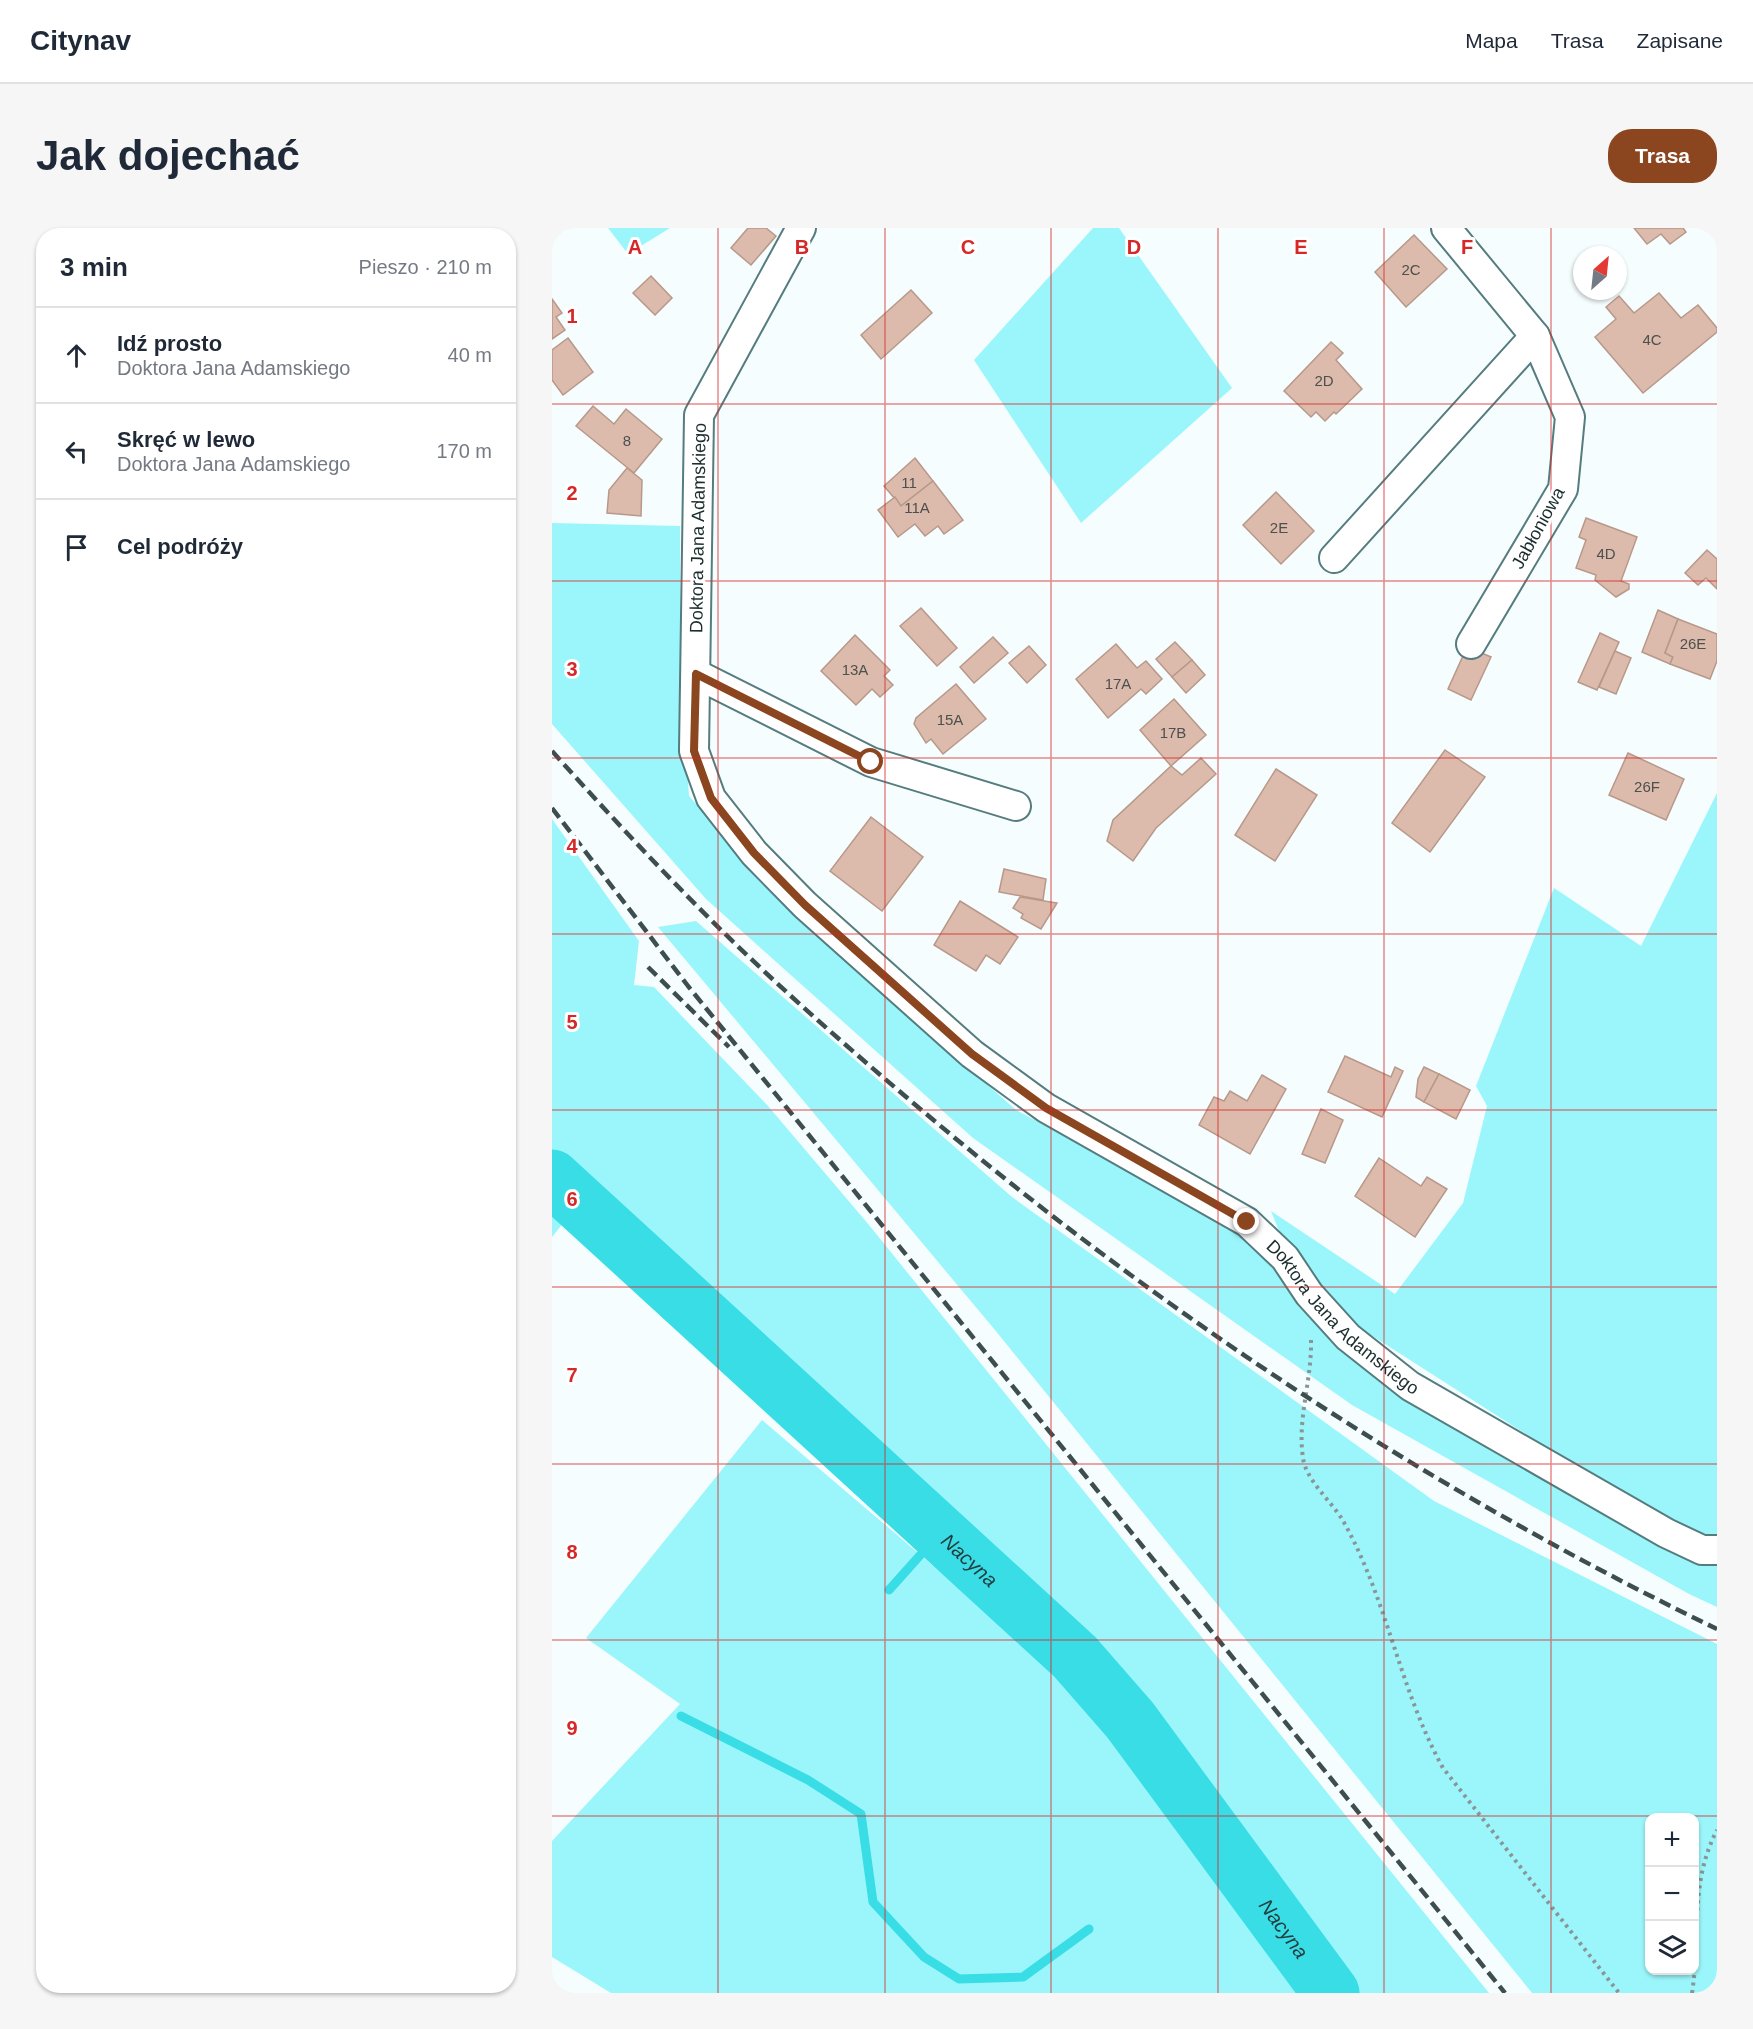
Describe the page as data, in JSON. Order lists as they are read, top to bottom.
{
  "streets": {
    "street": ["Doktora Jana Adamskiego", "Jabłoniowa"]
  },
  "water": ["Nacyna"],
  "house_numbers": [
    "2C",
    "4C",
    "2D",
    "8",
    "11",
    "11A",
    "2E",
    "4D",
    "26E",
    "13A",
    "17A",
    "15A",
    "17B",
    "26F"
  ],
  "north": "top right",
  "page": {
    "header": "Citynav",
    "nav": ["Mapa", "Trasa", "Zapisane"],
    "buttons": "Trasa",
    "title": "Jak dojechać",
    "heading": ["3 min", "Pieszo · 210 m"],
    "list": [
      ["Idź prosto", "Doktora Jana Adamskiego", "40 m"],
      ["Skręć w lewo", "Doktora Jana Adamskiego", "170 m"],
      "Cel podróży"
    ],
    "map_buttons": ["+", "−"]
  },
  "grid": {
    "columns": [
      "A",
      "B",
      "C",
      "D",
      "E",
      "F"
    ],
    "rows": [
      "1",
      "2",
      "3",
      "4",
      "5",
      "6",
      "7",
      "8",
      "9"
    ]
  }
}
